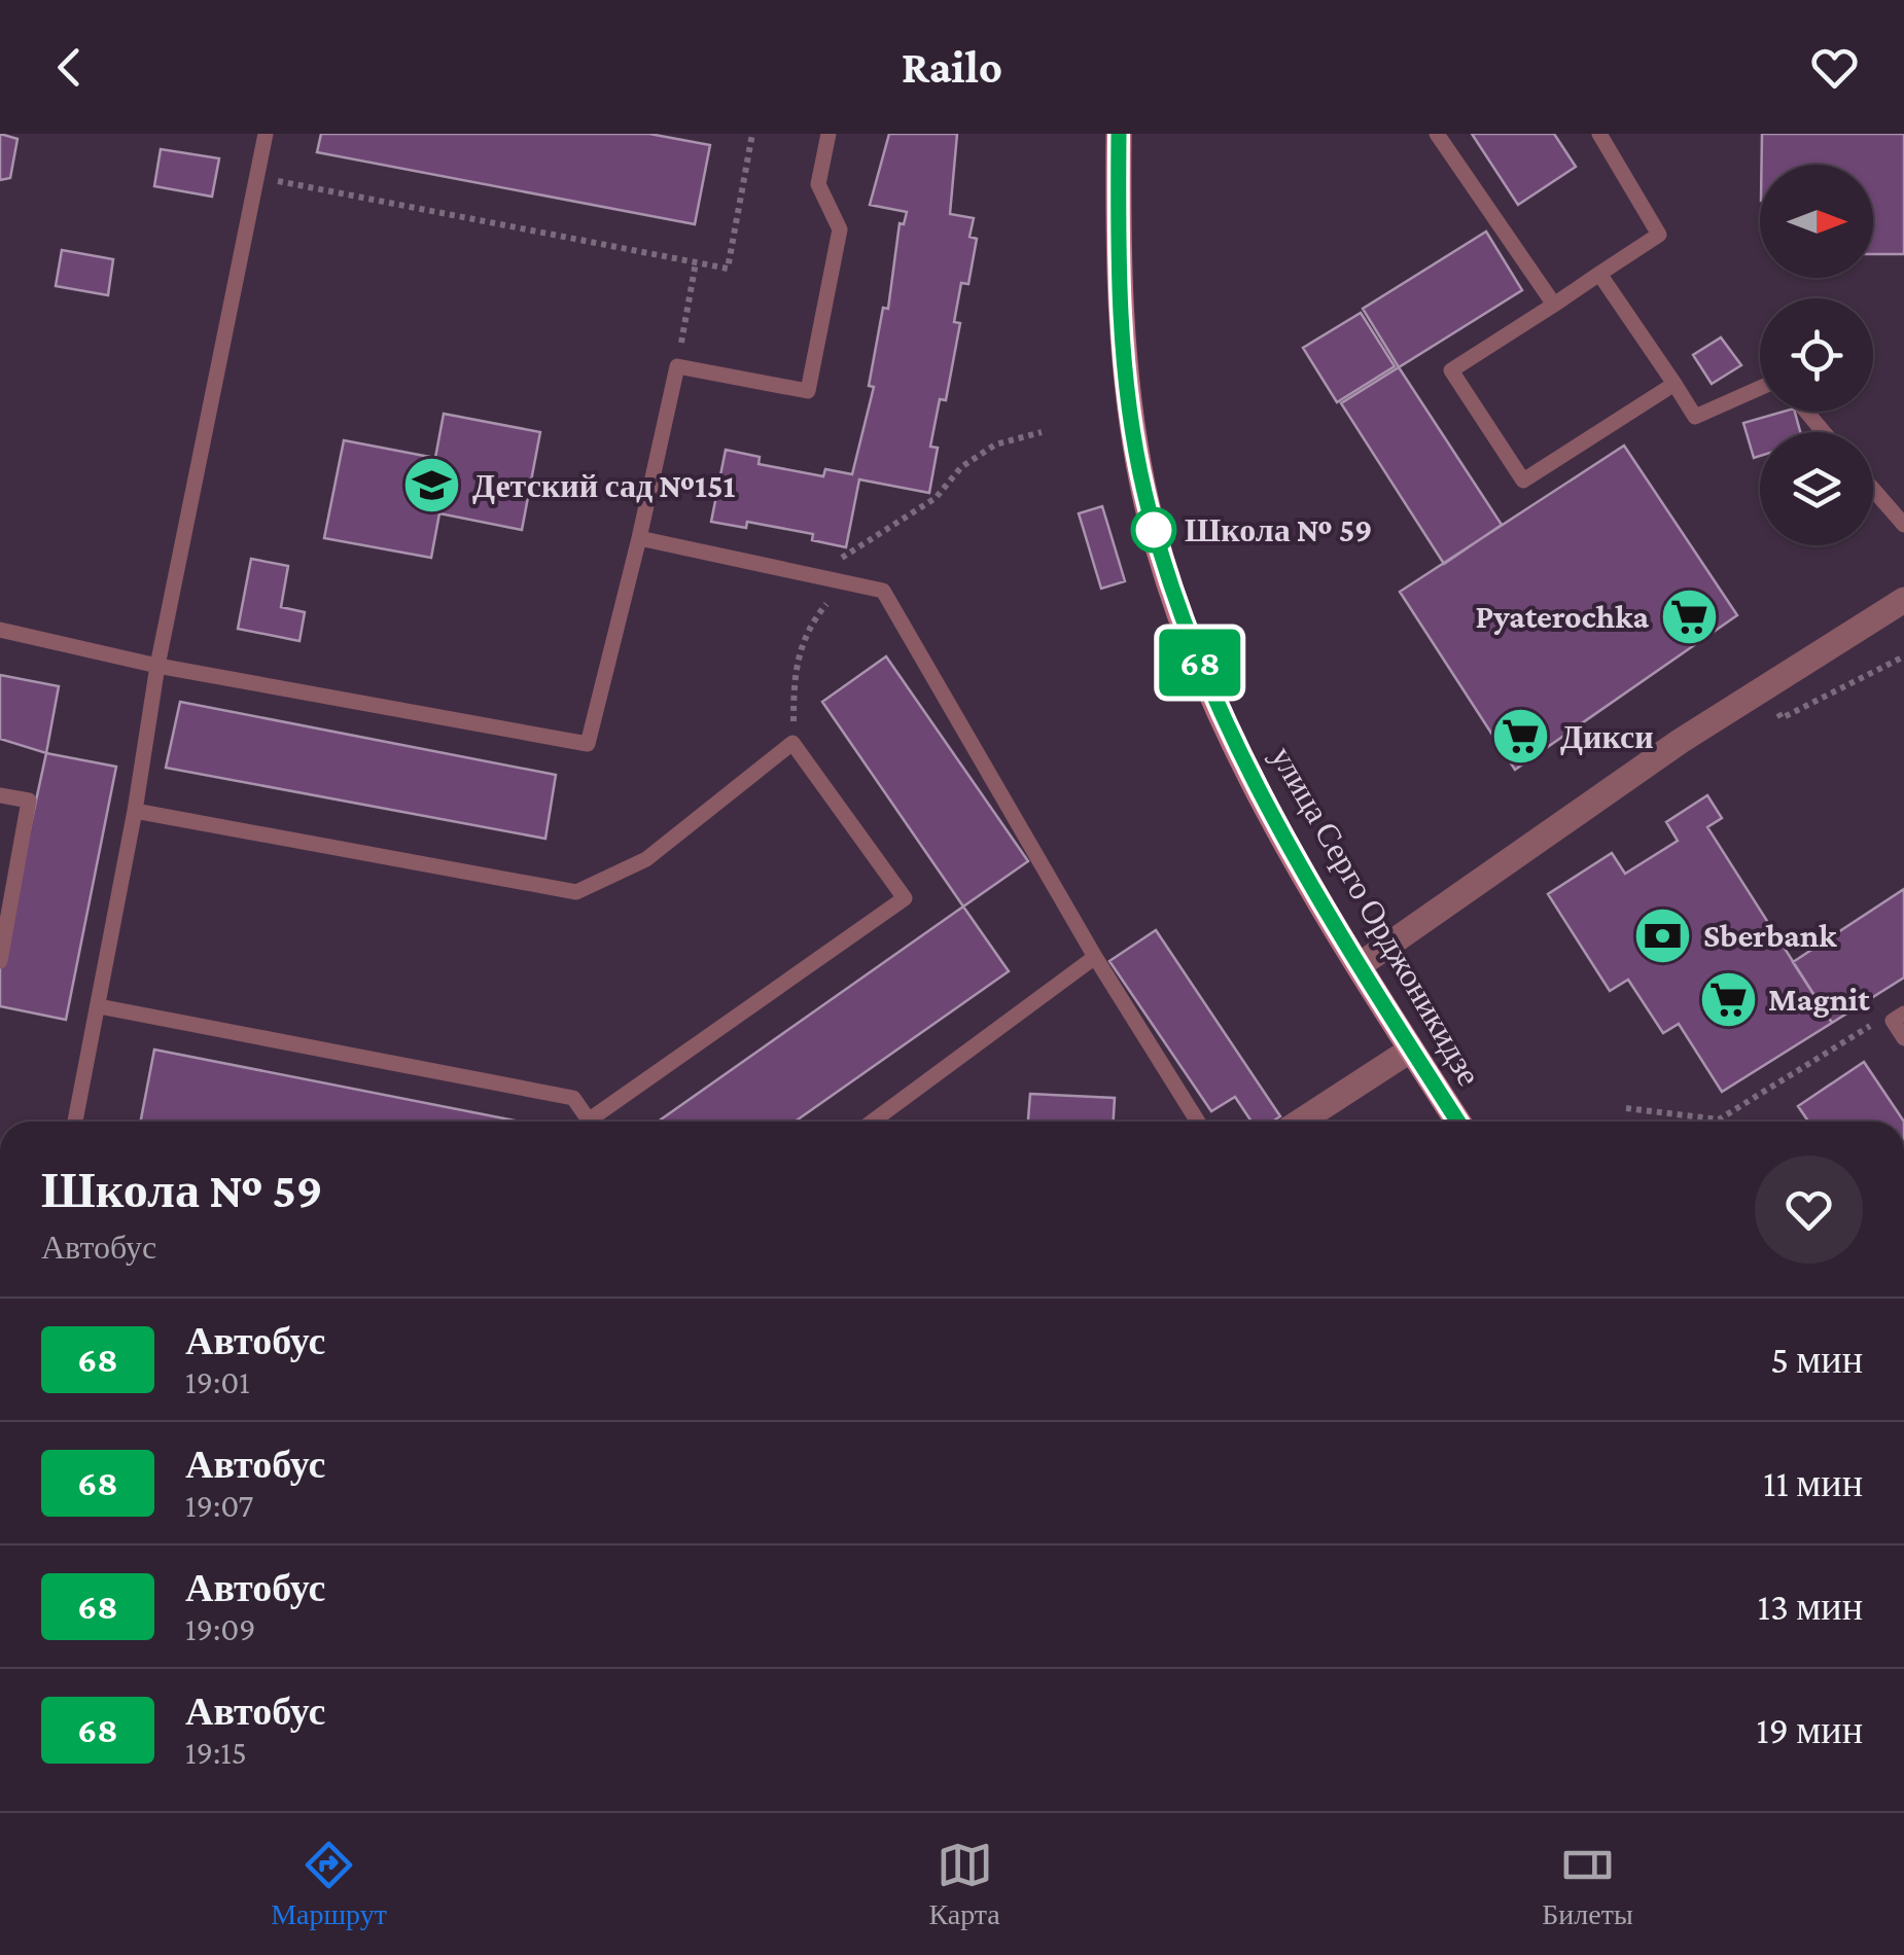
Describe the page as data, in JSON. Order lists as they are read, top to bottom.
{
  "streets": {
    "street": ["улица Серго Орджоникидзе"]
  },
  "places": {
    "school or university": ["Детский сад №151"],
    "other": ["Школа № 59"],
    "supermarket": ["Pyaterochka", "Дикси", "Magnit"],
    "bank": ["Sberbank"]
  },
  "lines": ["bus line 68"],
  "north": "right",
  "page": {
    "header": "Railo",
    "on_map": "68",
    "heading": ["Школа № 59", "Автобус"],
    "list": [
      {
        "mark": "68",
        "name": "Автобус",
        "note": "19:01",
        "value": "5 мин"
      },
      {
        "mark": "68",
        "name": "Автобус",
        "note": "19:07",
        "value": "11 мин"
      },
      {
        "mark": "68",
        "name": "Автобус",
        "note": "19:09",
        "value": "13 мин"
      },
      {
        "mark": "68",
        "name": "Автобус",
        "note": "19:15",
        "value": "19 мин"
      }
    ],
    "tabs": ["Маршрут", "Карта", "Билеты"]
  }
}
